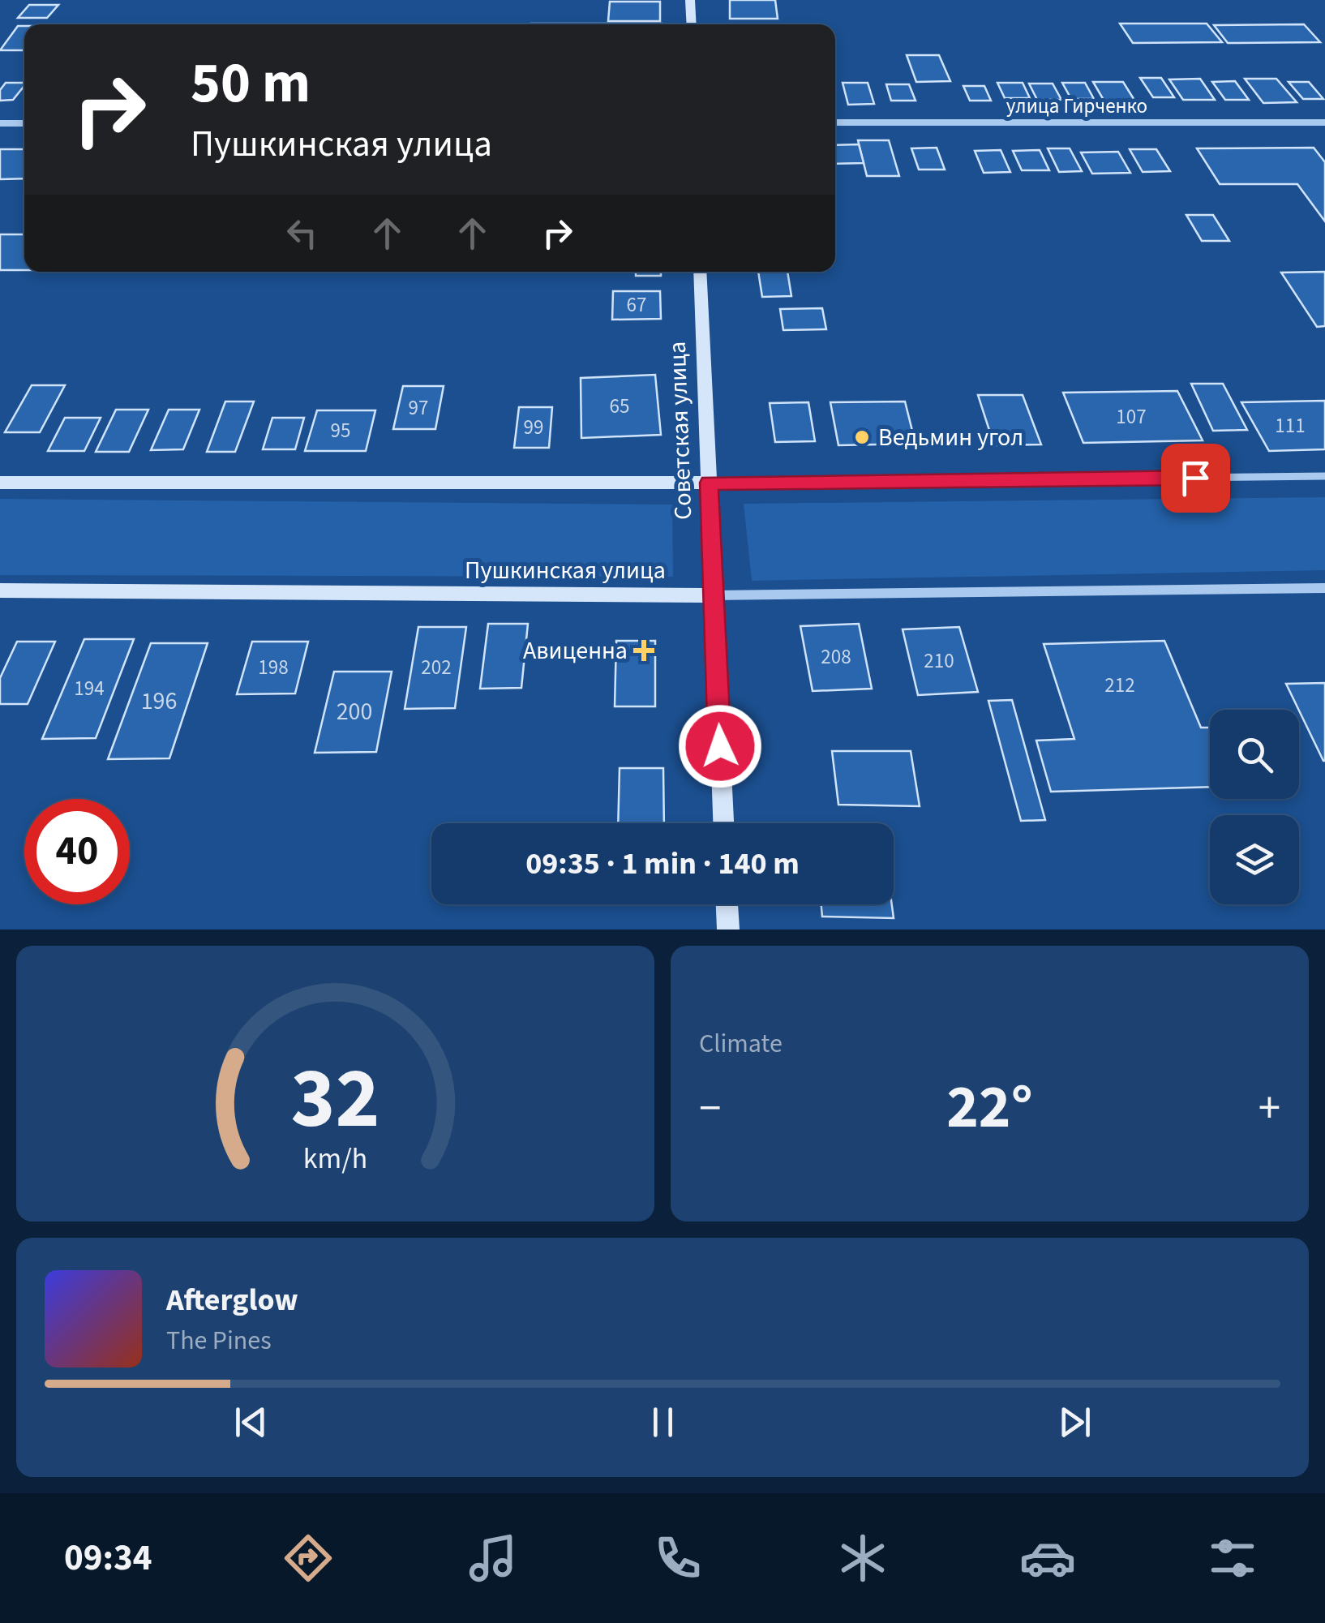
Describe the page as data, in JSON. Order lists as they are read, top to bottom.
{
  "streets": {
    "street": ["улица Гирченко", "Советская улица", "Пушкинская улица"]
  },
  "crossings": [
    ["Советская улица", "Пушкинская улица"]
  ],
  "places": {
    "other": ["Ведьмин угол"],
    "health": ["Авиценна"]
  },
  "house_numbers": [
    "67",
    "65",
    "97",
    "107",
    "111",
    "99",
    "95",
    "208",
    "210",
    "198",
    "202",
    "212",
    "194",
    "196",
    "200"
  ],
  "page": {
    "turn": ["50 m", "Пушкинская улица"],
    "limit": "40",
    "trip": "09:35 · 1 min · 140 m",
    "tile": "Climate",
    "heat": ["−", "22°", "+"],
    "song": ["Afterglow", "The Pines"],
    "tabs": "09:34",
    "gauge": ["32", "km/h"]
  }
}
